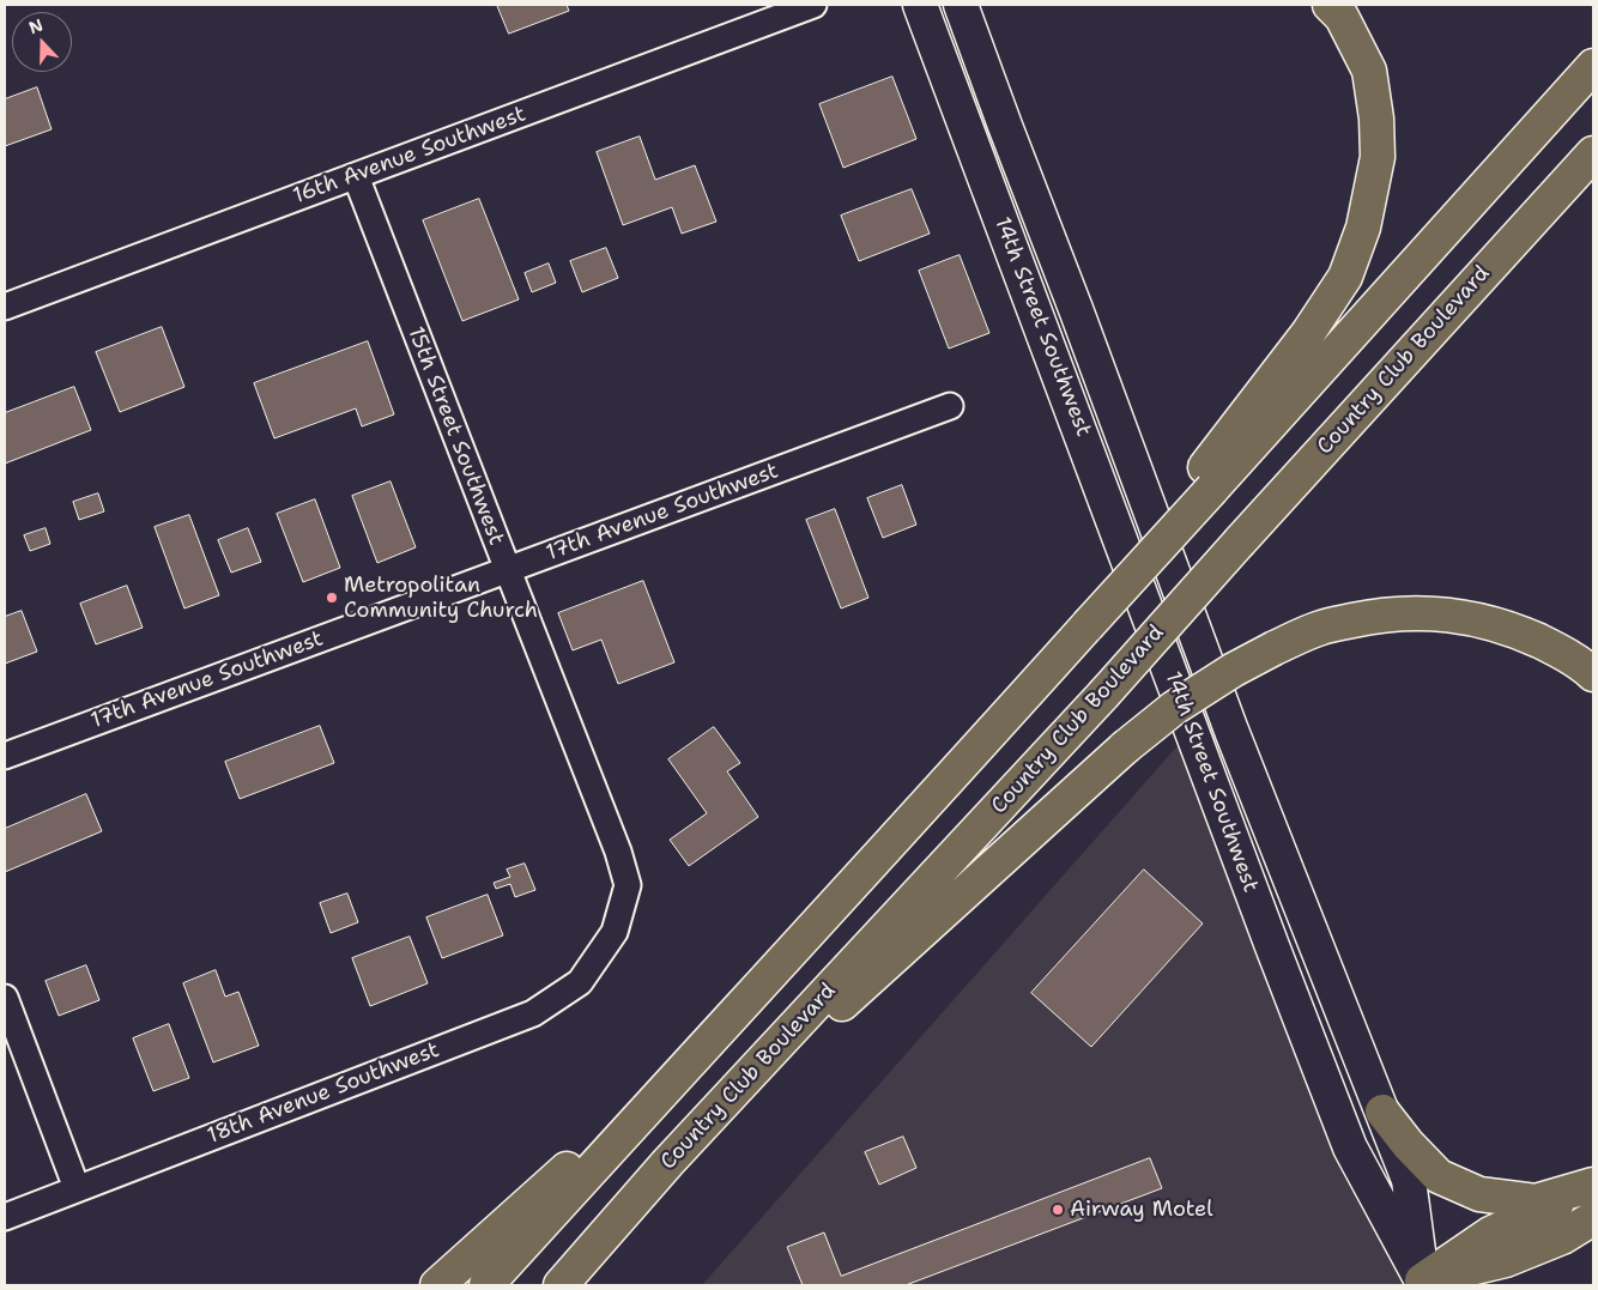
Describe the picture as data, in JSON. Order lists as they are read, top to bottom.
{
  "streets": {
    "highway": ["Country Club Boulevard"],
    "street": [
      "16th Avenue Southwest",
      "14th Street Southwest",
      "15th Street Southwest",
      "17th Avenue Southwest",
      "18th Avenue Southwest"
    ]
  },
  "crossings": [
    ["16th Avenue Southwest", "15th Street Southwest"],
    ["15th Street Southwest", "17th Avenue Southwest"],
    ["15th Street Southwest", "18th Avenue Southwest"]
  ],
  "places": ["Metropolitan Community Church", "Airway Motel"],
  "north": "top"
}
